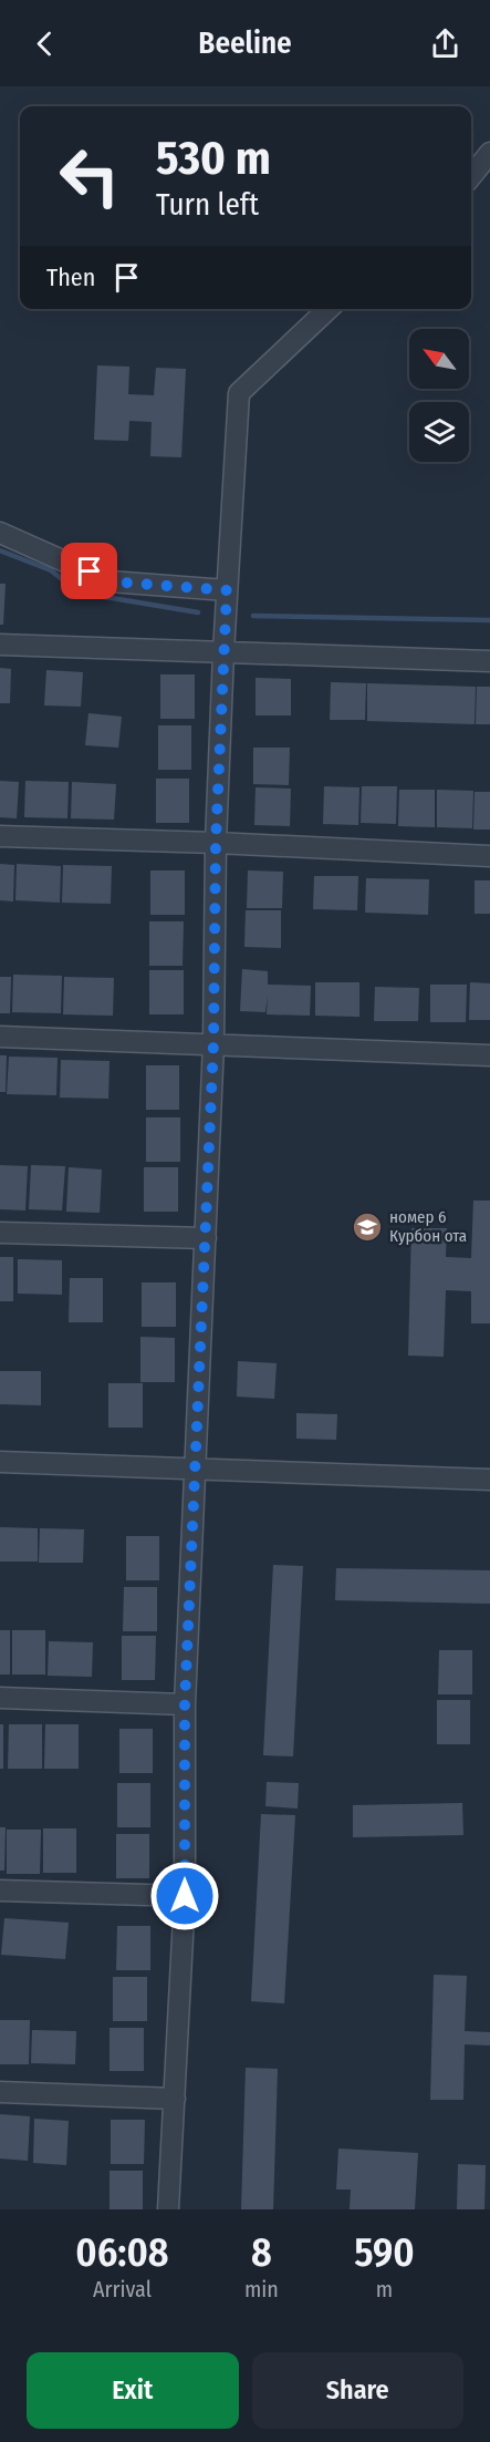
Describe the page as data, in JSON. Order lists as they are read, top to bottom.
{
  "places": {
    "school or university": ["номер 6 Курбон ота"]
  },
  "north": "top left",
  "page": {
    "header": "Beeline",
    "turn": ["530 m", "Turn left"],
    "then": "Then",
    "eta": [
      "06:08",
      "Arrival",
      "8",
      "min",
      "590",
      "m"
    ],
    "buttons": ["Exit", "Share"]
  }
}
